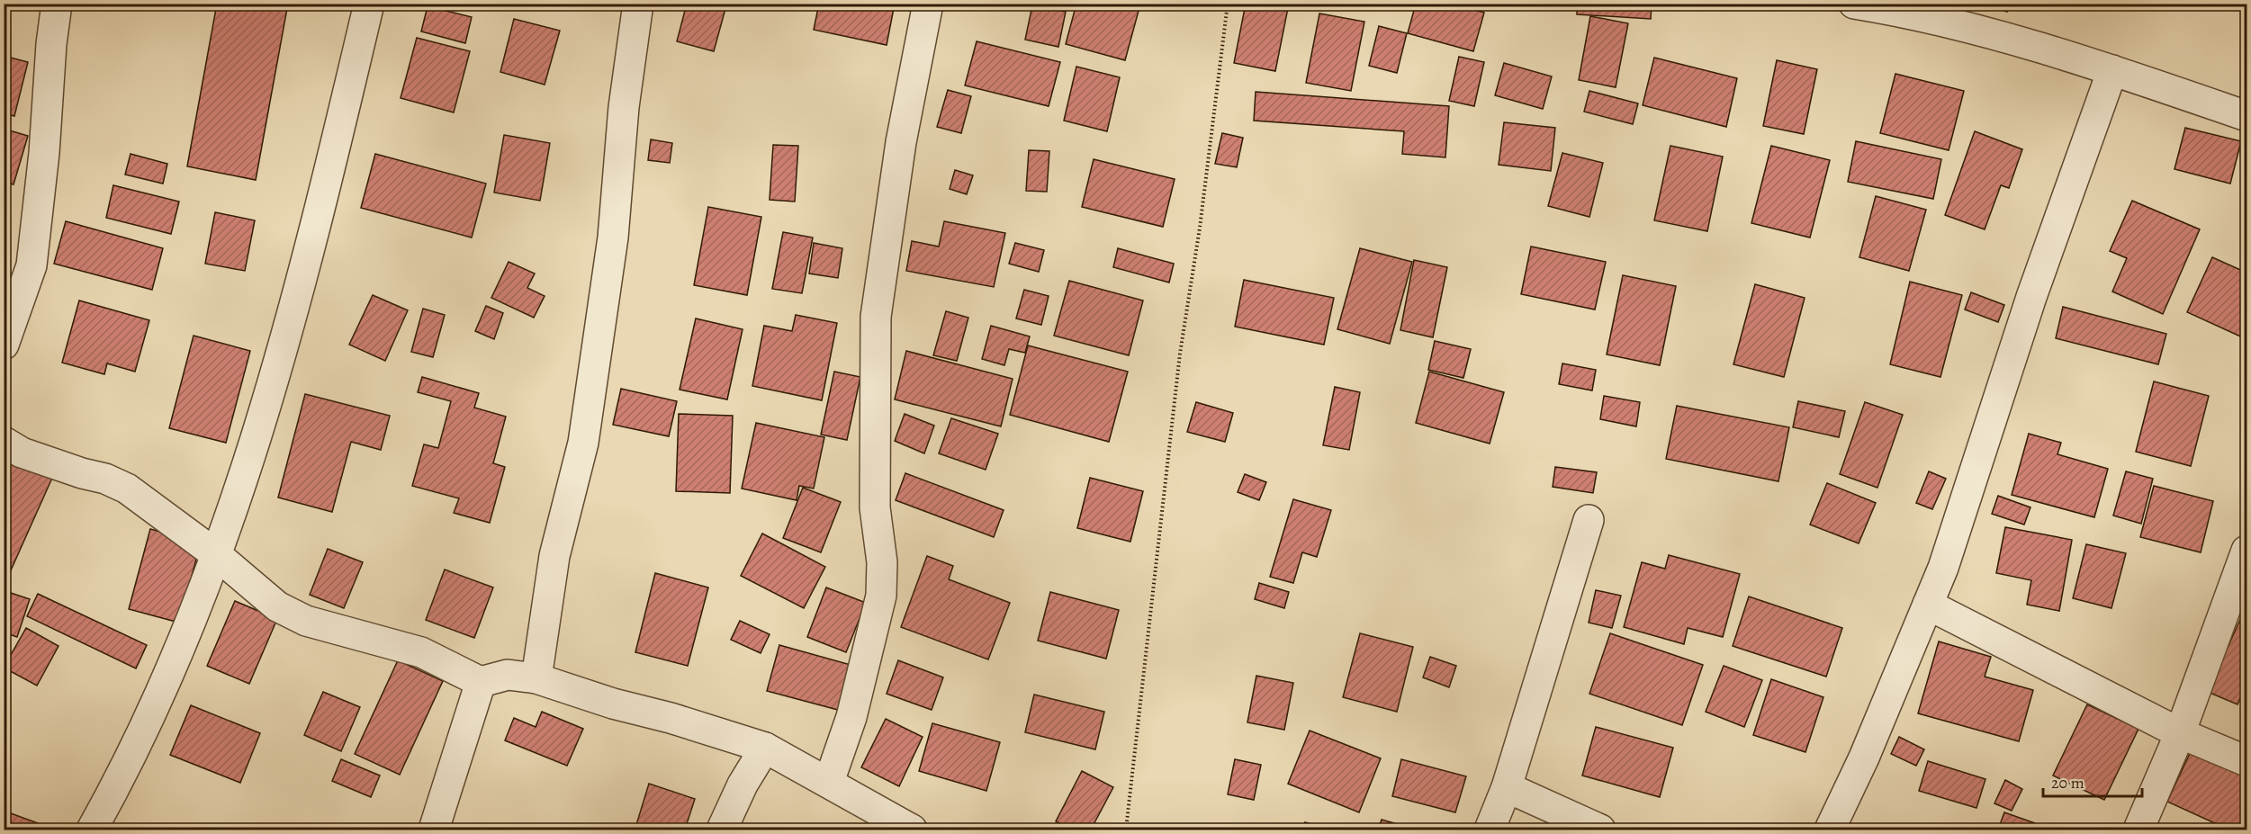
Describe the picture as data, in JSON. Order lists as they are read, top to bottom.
{
  "scale_bar": "20 m"
}
